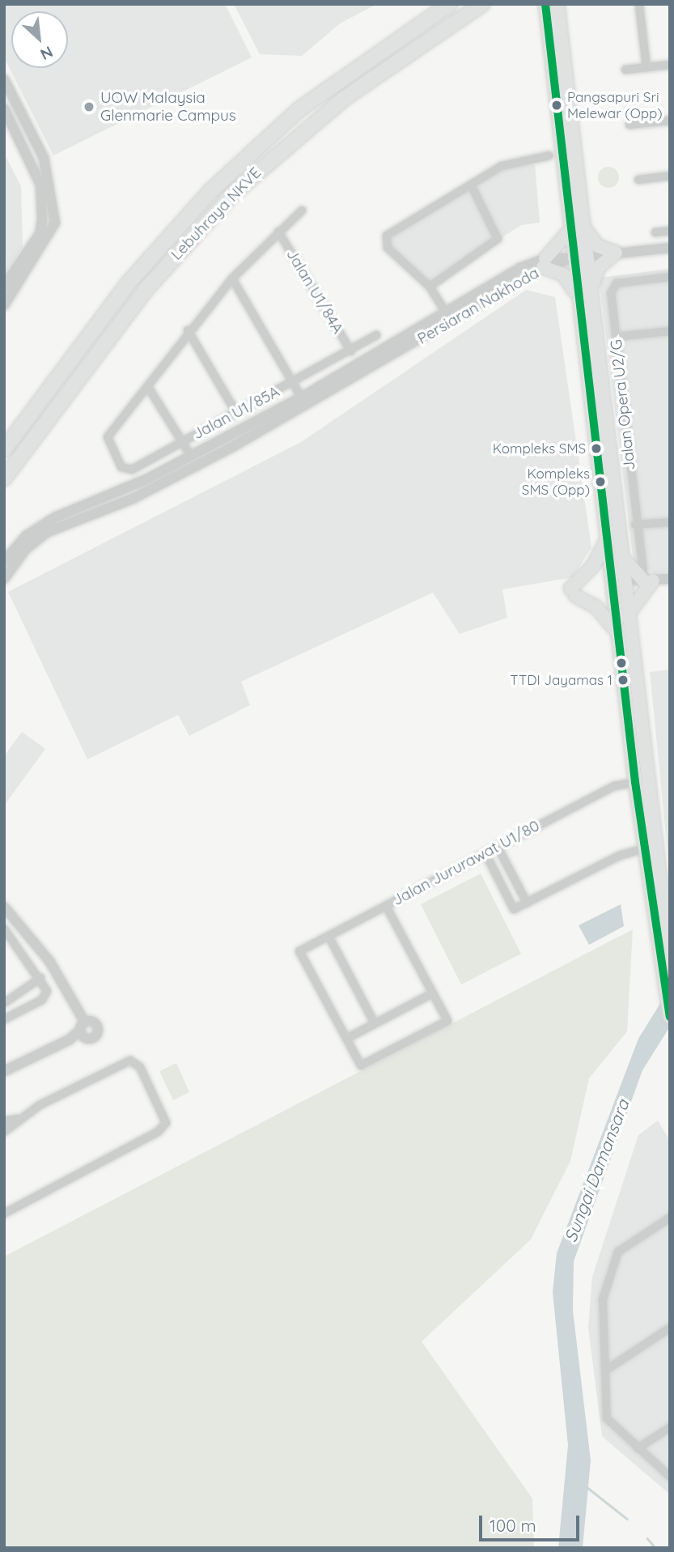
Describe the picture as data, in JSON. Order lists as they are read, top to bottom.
{
  "streets": {
    "highway": ["Lebuhraya NKVE"],
    "street": [
      "Jalan U1/84A",
      "Persiaran Nakhoda",
      "Jalan Opera U2/G",
      "Jalan U1/85A",
      "Jalan Jururawat U1/80"
    ]
  },
  "crossings": [
    ["Jalan U1/84A", "Jalan U1/85A"]
  ],
  "water": ["Sungai Damansara"],
  "places": [
    "Pangsapuri Sri Melewar (Opp)",
    "UOW Malaysia Glenmarie Campus",
    "Kompleks SMS",
    "Kompleks SMS (Opp)",
    "TTDI Jayamas 1"
  ],
  "scale_bar": "100 m",
  "north": "bottom right"
}
